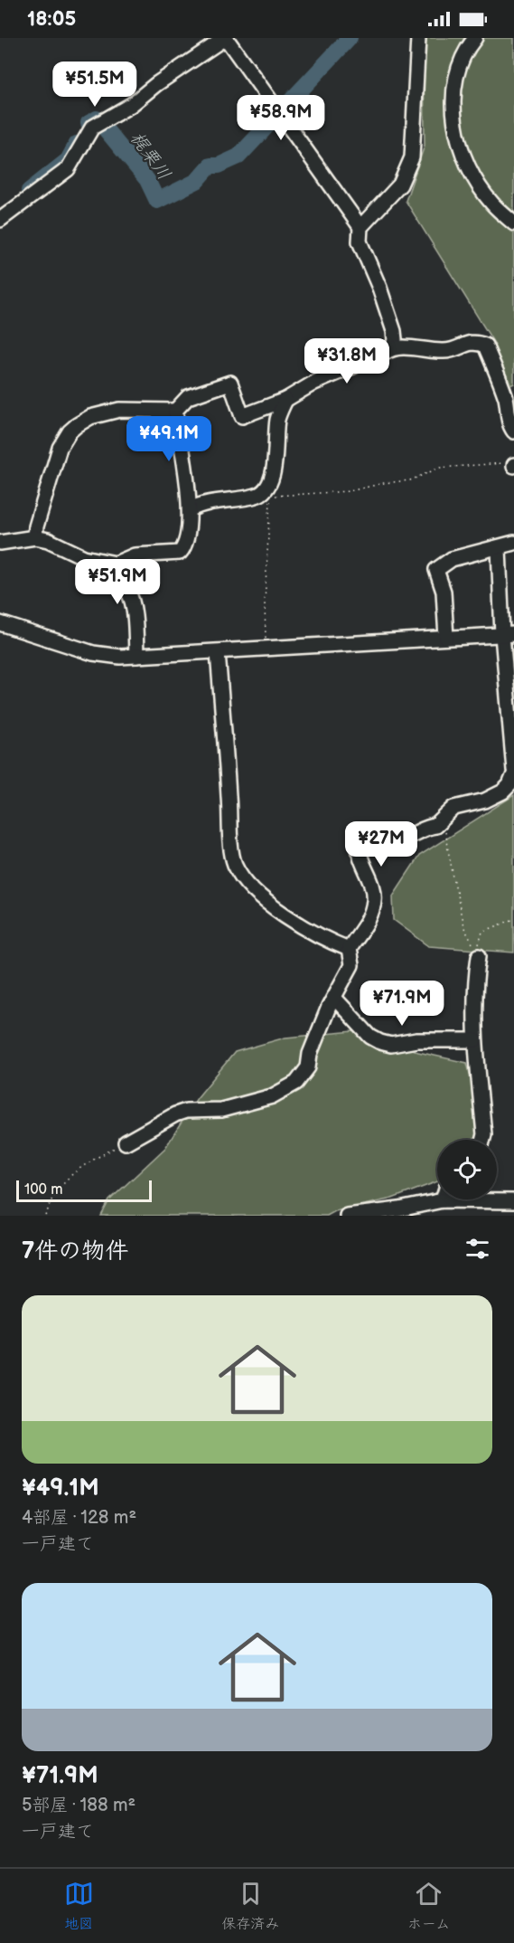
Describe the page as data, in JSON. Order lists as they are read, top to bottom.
{
  "water": ["梶栗川"],
  "scale_bar": "100 m",
  "page": {
    "status": "18:05",
    "price": [
      "¥51.5M",
      "¥58.9M",
      "¥31.8M",
      "¥49.1M",
      "¥51.9M",
      "¥27M",
      "¥71.9M"
    ],
    "scale": "100 m",
    "heading": "7件の物件",
    "list": [
      {
        "name": "¥49.1M",
        "note": "4部屋 · 128 m² · 一戸建て"
      },
      {
        "name": "¥71.9M",
        "note": "5部屋 · 188 m² · 一戸建て"
      }
    ],
    "tabs": ["地図", "保存済み", "ホーム"]
  }
}
